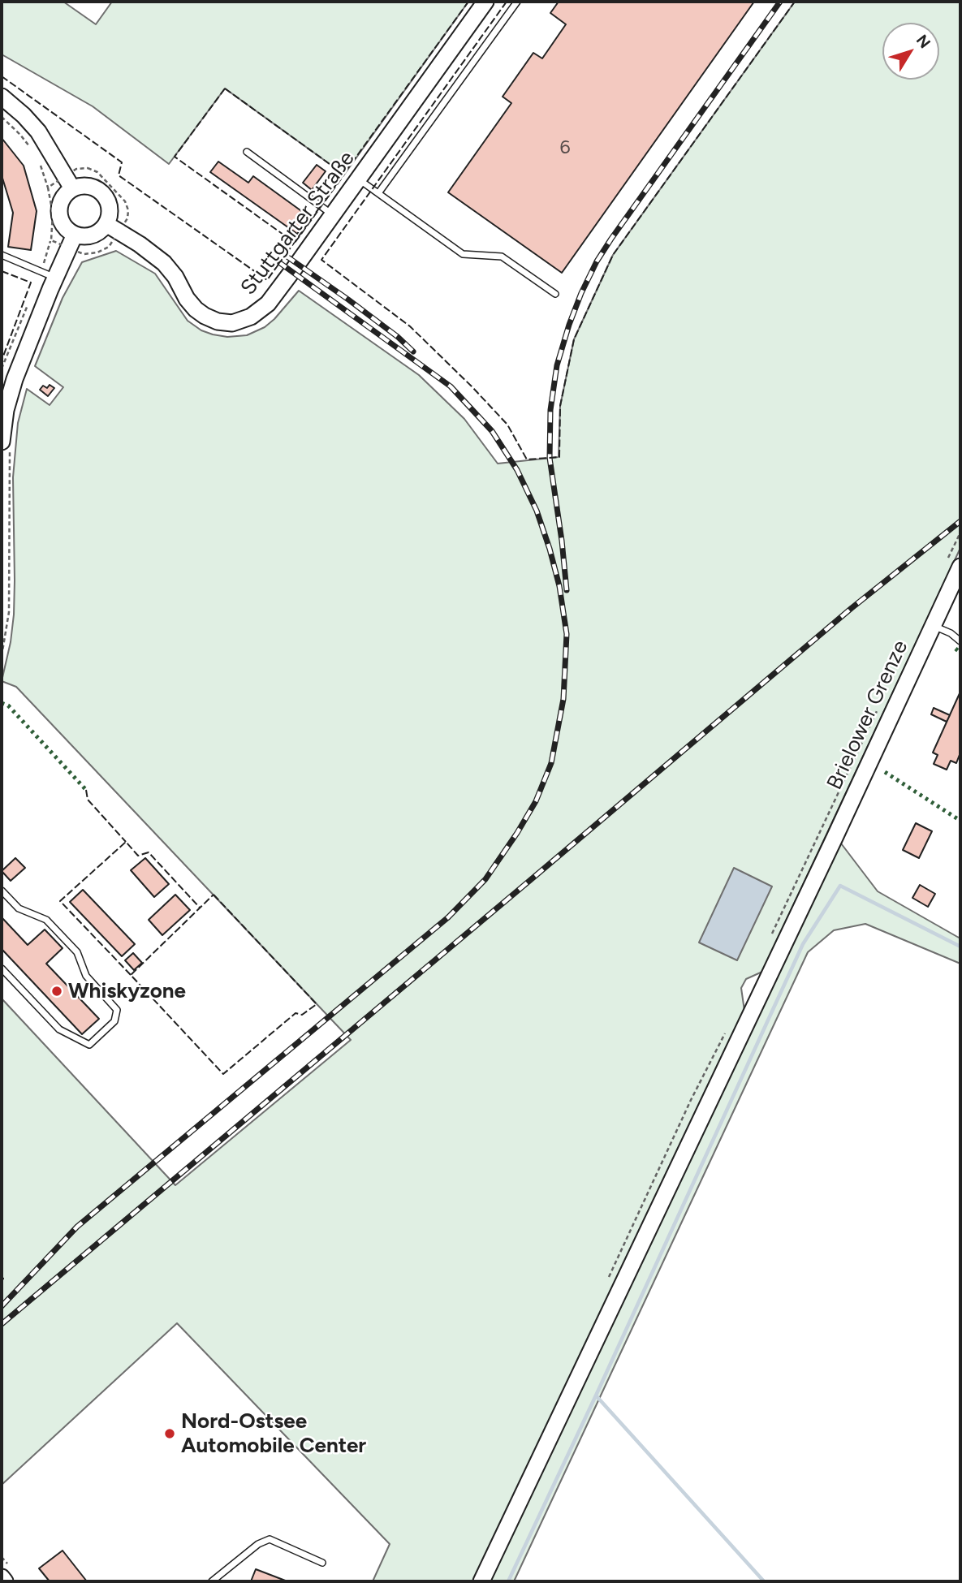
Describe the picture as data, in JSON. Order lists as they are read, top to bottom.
{
  "streets": {
    "main road": ["Stuttgarter Straße", "Brielower Grenze"]
  },
  "places": ["Whiskyzone", "Nord-Ostsee Automobile Center"],
  "house_numbers": ["6"],
  "north": "top right"
}
